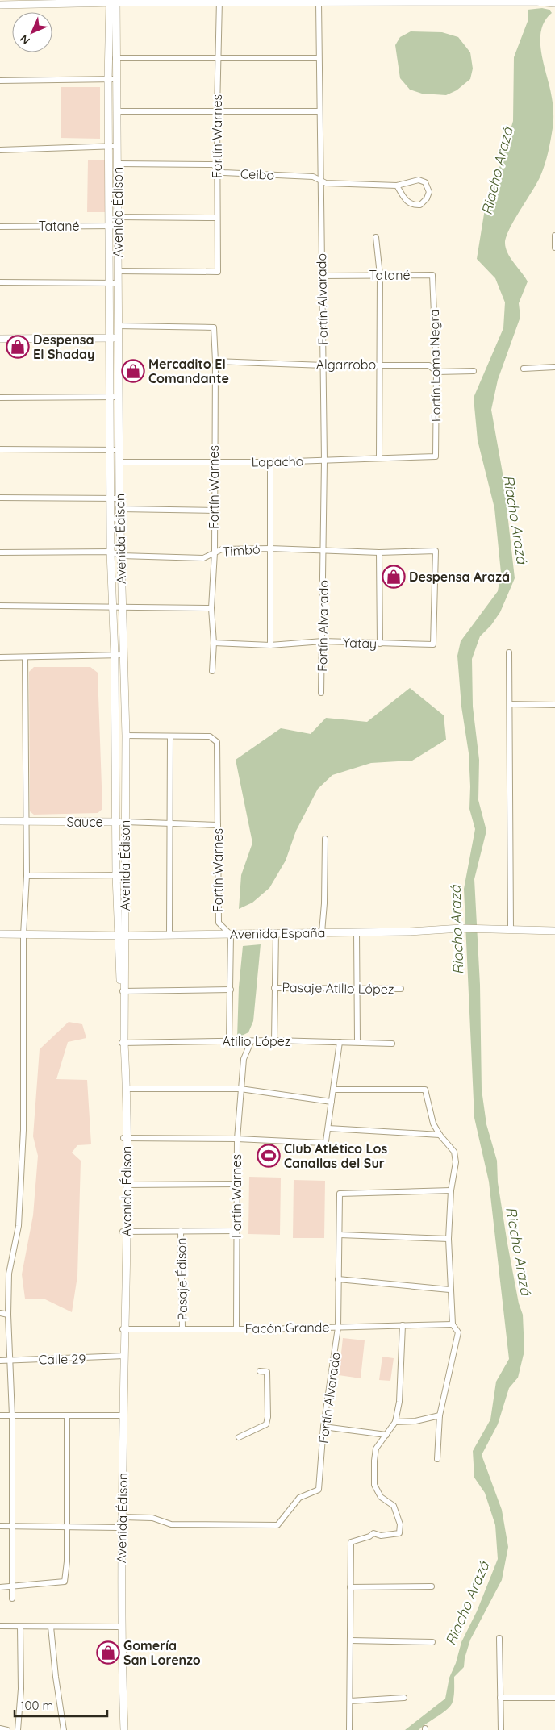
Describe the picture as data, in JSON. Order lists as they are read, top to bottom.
{
  "streets": {
    "main road": ["Avenida Édison", "Sauce", "Avenida España"],
    "street": [
      "Fortín Warnes",
      "Ceibo",
      "Tatané",
      "Fortín Alvarado",
      "Algarrobo",
      "Fortín Loma Negra",
      "Lapacho",
      "Timbó",
      "Yatay",
      "Pasaje Atilio López",
      "Atilio López",
      "Pasaje Édison",
      "Facón Grande",
      "Calle 29"
    ]
  },
  "crossings": [
    ["Fortín Warnes", "Ceibo"],
    ["Fortín Warnes", "Avenida Édison"],
    ["Fortín Warnes", "Algarrobo"],
    ["Fortín Warnes", "Lapacho"],
    ["Fortín Warnes", "Timbó"],
    ["Fortín Warnes", "Yatay"],
    ["Fortín Warnes", "Sauce"],
    ["Fortín Warnes", "Avenida España"],
    ["Fortín Warnes", "Atilio López"],
    ["Fortín Warnes", "Facón Grande"],
    ["Ceibo", "Avenida Édison"],
    ["Ceibo", "Fortín Alvarado"],
    ["Avenida Édison", "Tatané"],
    ["Avenida Édison", "Fortín Alvarado"],
    ["Avenida Édison", "Lapacho"],
    ["Avenida Édison", "Timbó"],
    ["Avenida Édison", "Sauce"],
    ["Avenida Édison", "Avenida España"],
    ["Avenida Édison", "Atilio López"],
    ["Avenida Édison", "Facón Grande"],
    ["Avenida Édison", "Calle 29"],
    ["Tatané", "Fortín Alvarado"],
    ["Tatané", "Fortín Loma Negra"],
    ["Fortín Alvarado", "Algarrobo"],
    ["Fortín Alvarado", "Lapacho"],
    ["Fortín Alvarado", "Timbó"],
    ["Fortín Alvarado", "Yatay"],
    ["Fortín Alvarado", "Facón Grande"],
    ["Algarrobo", "Fortín Loma Negra"],
    ["Fortín Loma Negra", "Lapacho"],
    ["Timbó", "Yatay"],
    ["Pasaje Édison", "Facón Grande"]
  ],
  "water": ["Riacho Arazá"],
  "places": {
    "shop": [
      "Despensa El Shaday",
      "Mercadito El Comandante",
      "Despensa Arazá",
      "Gomería San Lorenzo"
    ],
    "sports": ["Club Atlético Los Canallas del Sur"]
  },
  "scale_bar": "100 m",
  "north": "bottom left"
}
